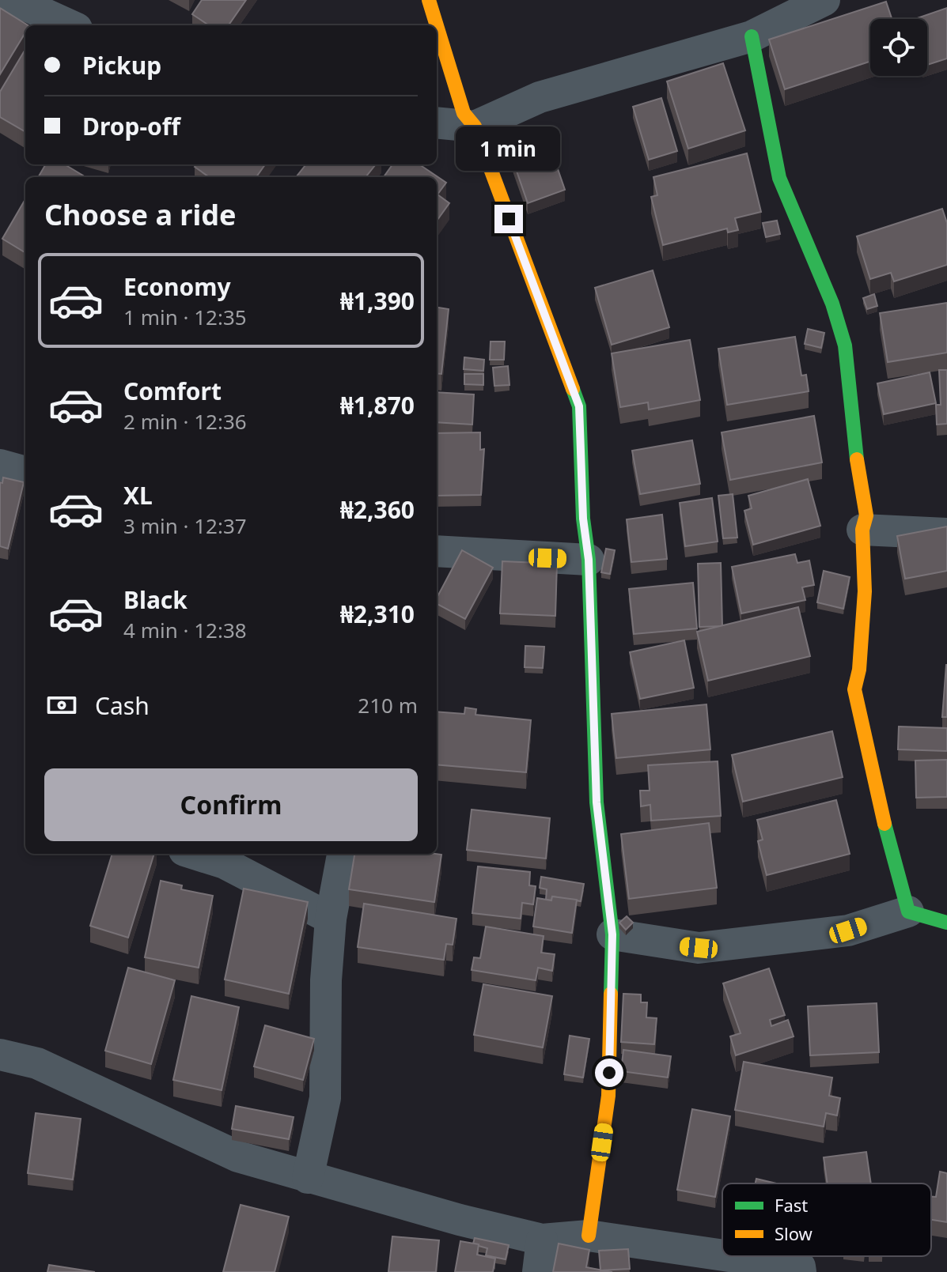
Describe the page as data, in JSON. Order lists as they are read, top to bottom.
{
  "legend": ["Fast", "Slow"],
  "page": {
    "banner": ["Pickup", "Drop-off"],
    "bubble": "1 min",
    "heading": "Choose a ride",
    "list": [
      {
        "name": "Economy",
        "note": "1 min · 12:35",
        "value": "₦1,390"
      },
      {
        "name": "Comfort",
        "note": "2 min · 12:36",
        "value": "₦1,870"
      },
      {
        "name": "XL",
        "note": "3 min · 12:37",
        "value": "₦2,360"
      },
      {
        "name": "Black",
        "note": "4 min · 12:38",
        "value": "₦2,310"
      }
    ],
    "pay": ["Cash", "210 m"],
    "buttons": "Confirm"
  }
}
